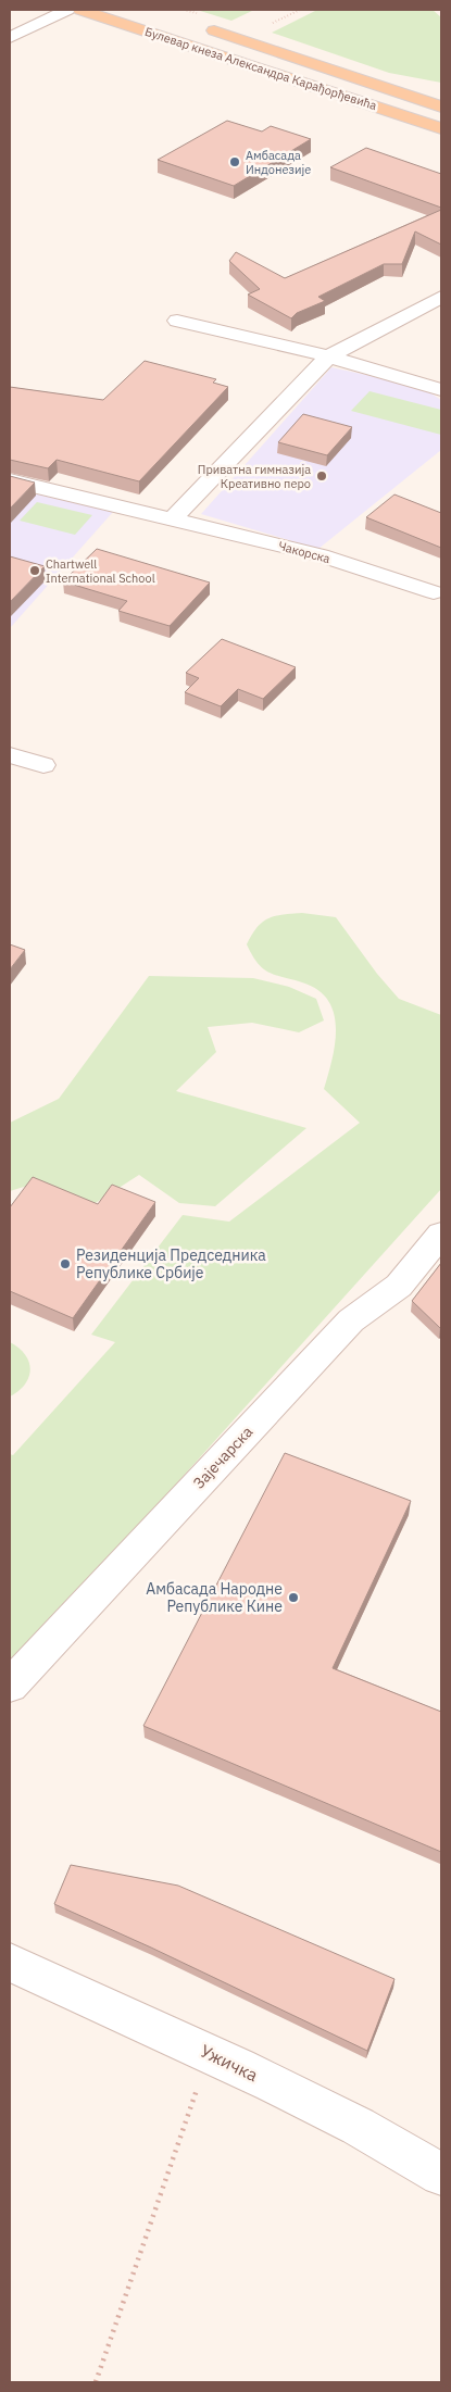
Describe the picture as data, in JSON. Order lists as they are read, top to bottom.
{
  "streets": {
    "main road": ["Булевар кнеза Александра Карађорђевића"],
    "street": ["Чакорска", "Зајечарска", "Ужичка"]
  },
  "places": [
    "Амбасада Индонезије",
    "Приватна гимназија Креативно перо",
    "Chartwell International School",
    "Резиденција Председника Републике Србије",
    "Амбасада Народне Републике Кине"
  ]
}
